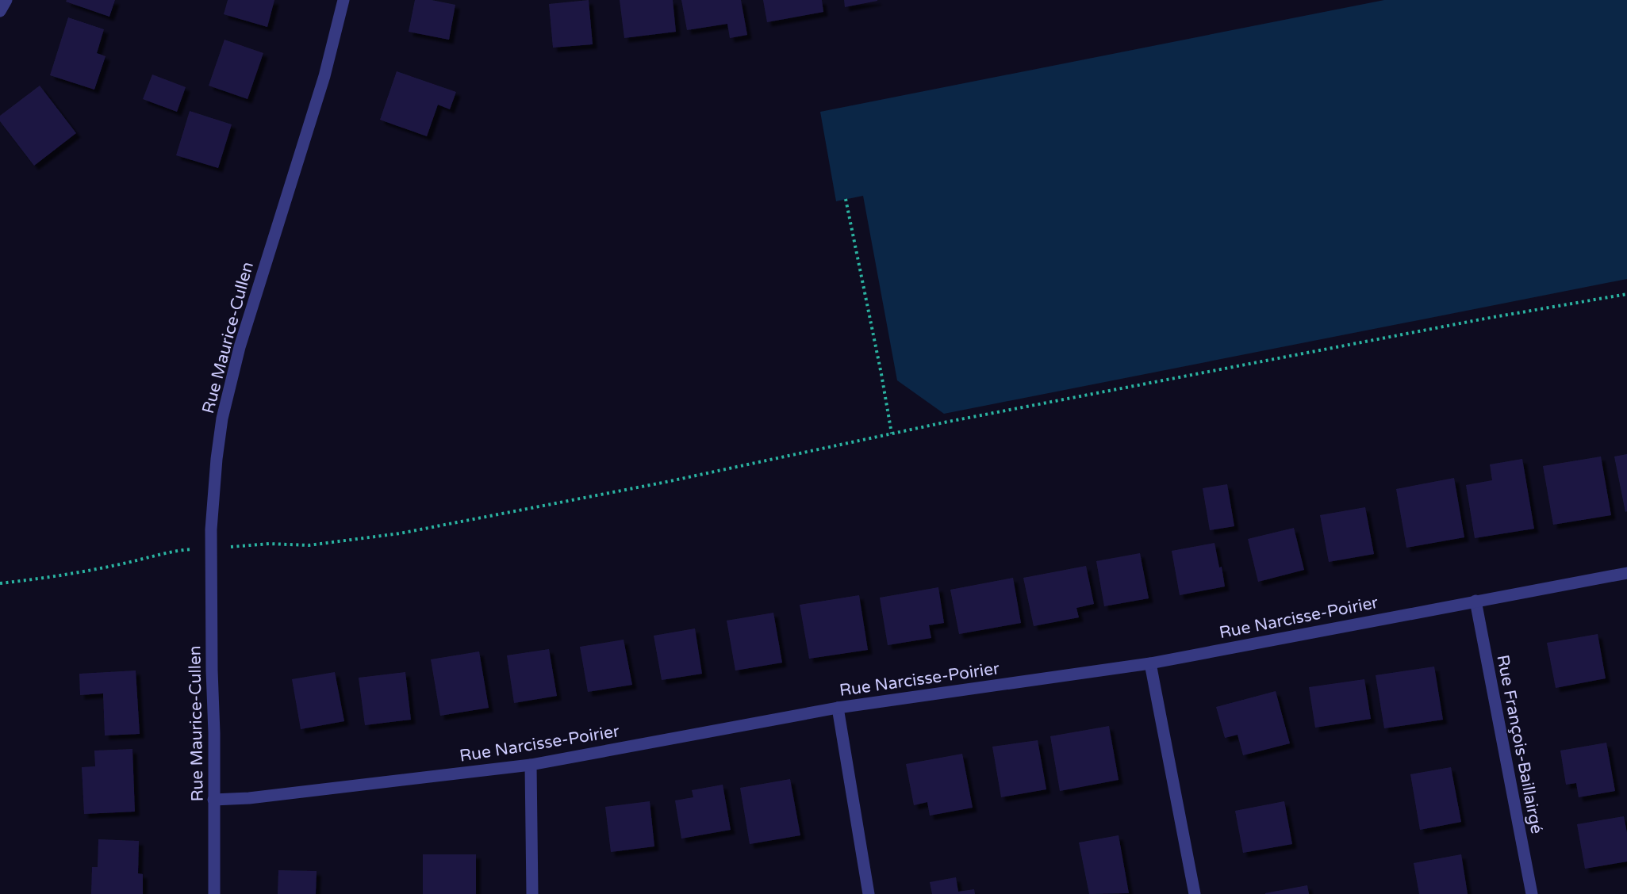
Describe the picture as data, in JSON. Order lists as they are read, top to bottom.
{
  "streets": {
    "street": ["Rue Maurice-Cullen", "Rue Narcisse-Poirier", "Rue François-Baillairgé"]
  },
  "crossings": [
    ["Rue Maurice-Cullen", "Rue Narcisse-Poirier"],
    ["Rue Narcisse-Poirier", "Rue François-Baillairgé"]
  ]
}
